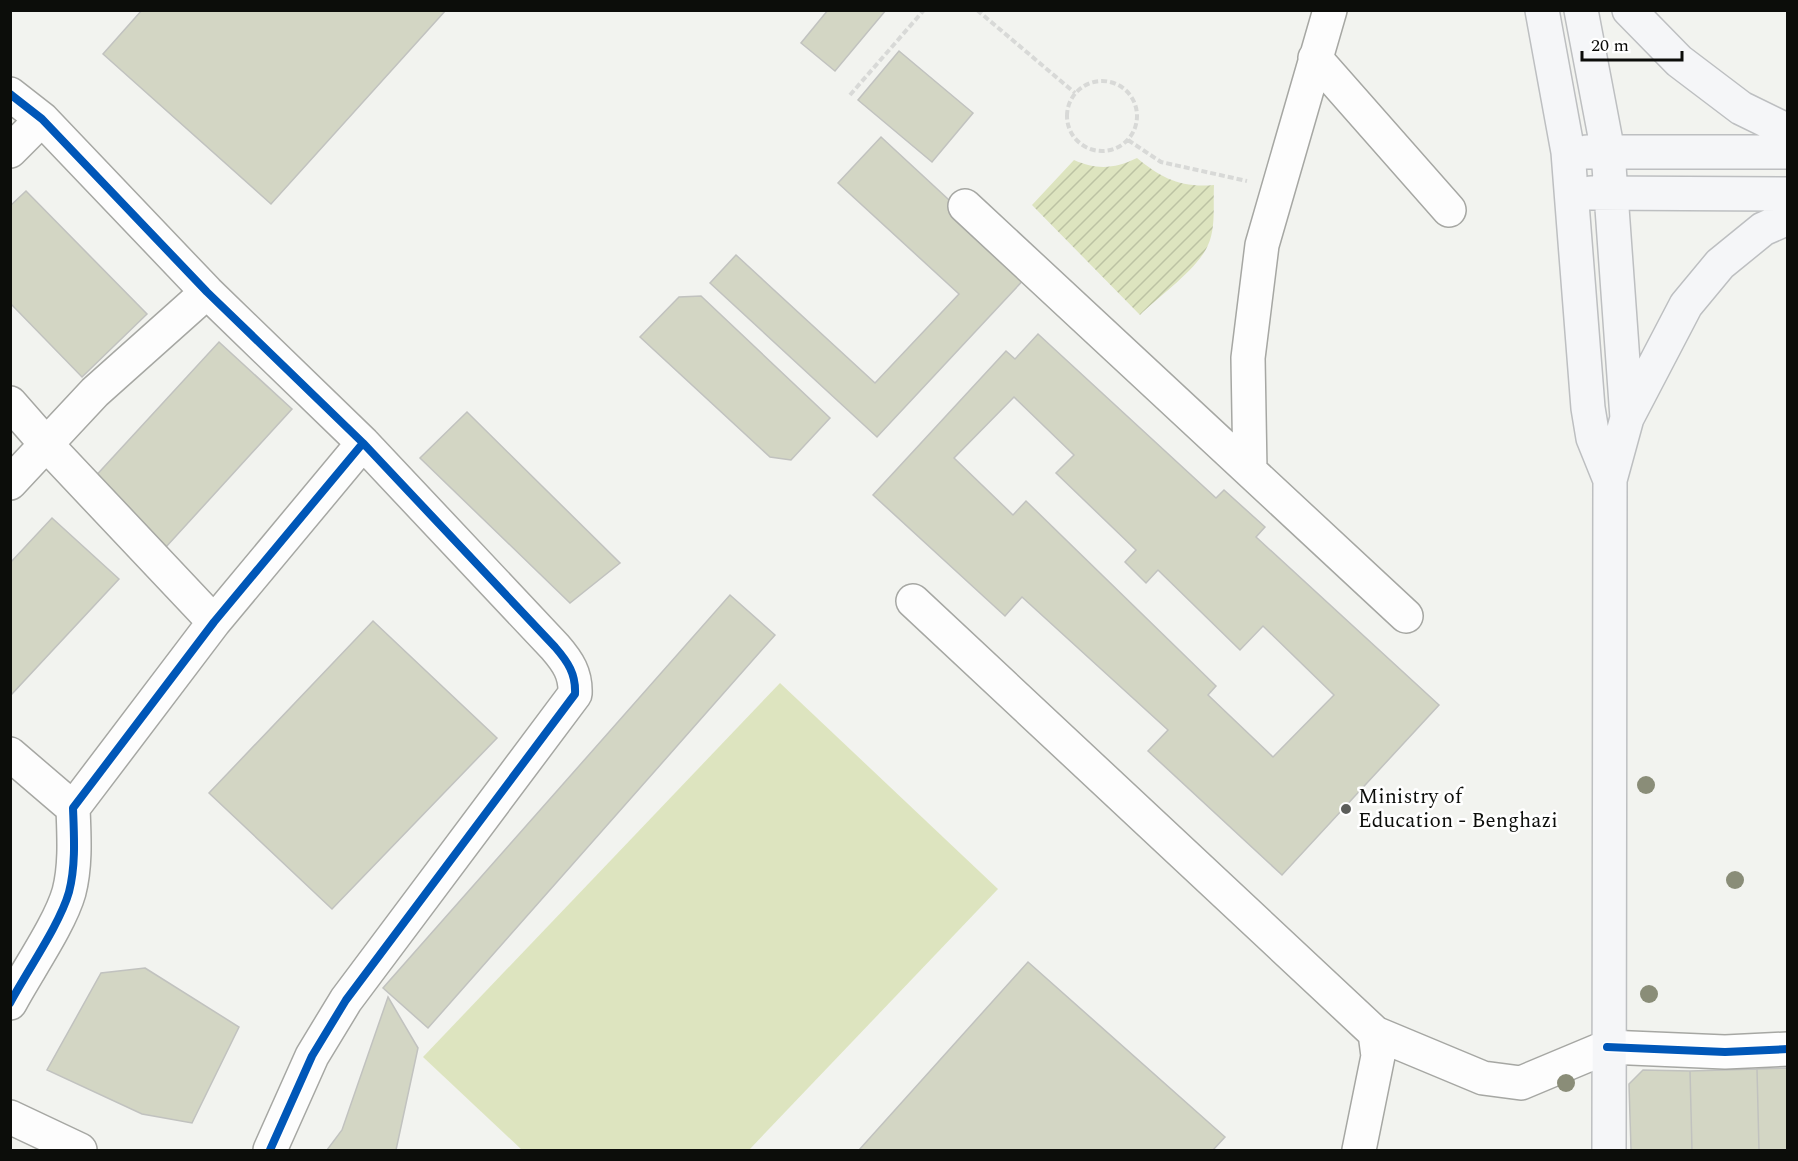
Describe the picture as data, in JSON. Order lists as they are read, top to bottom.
{
  "places": ["Ministry of Education - Benghazi"],
  "scale_bar": "20 m"
}
